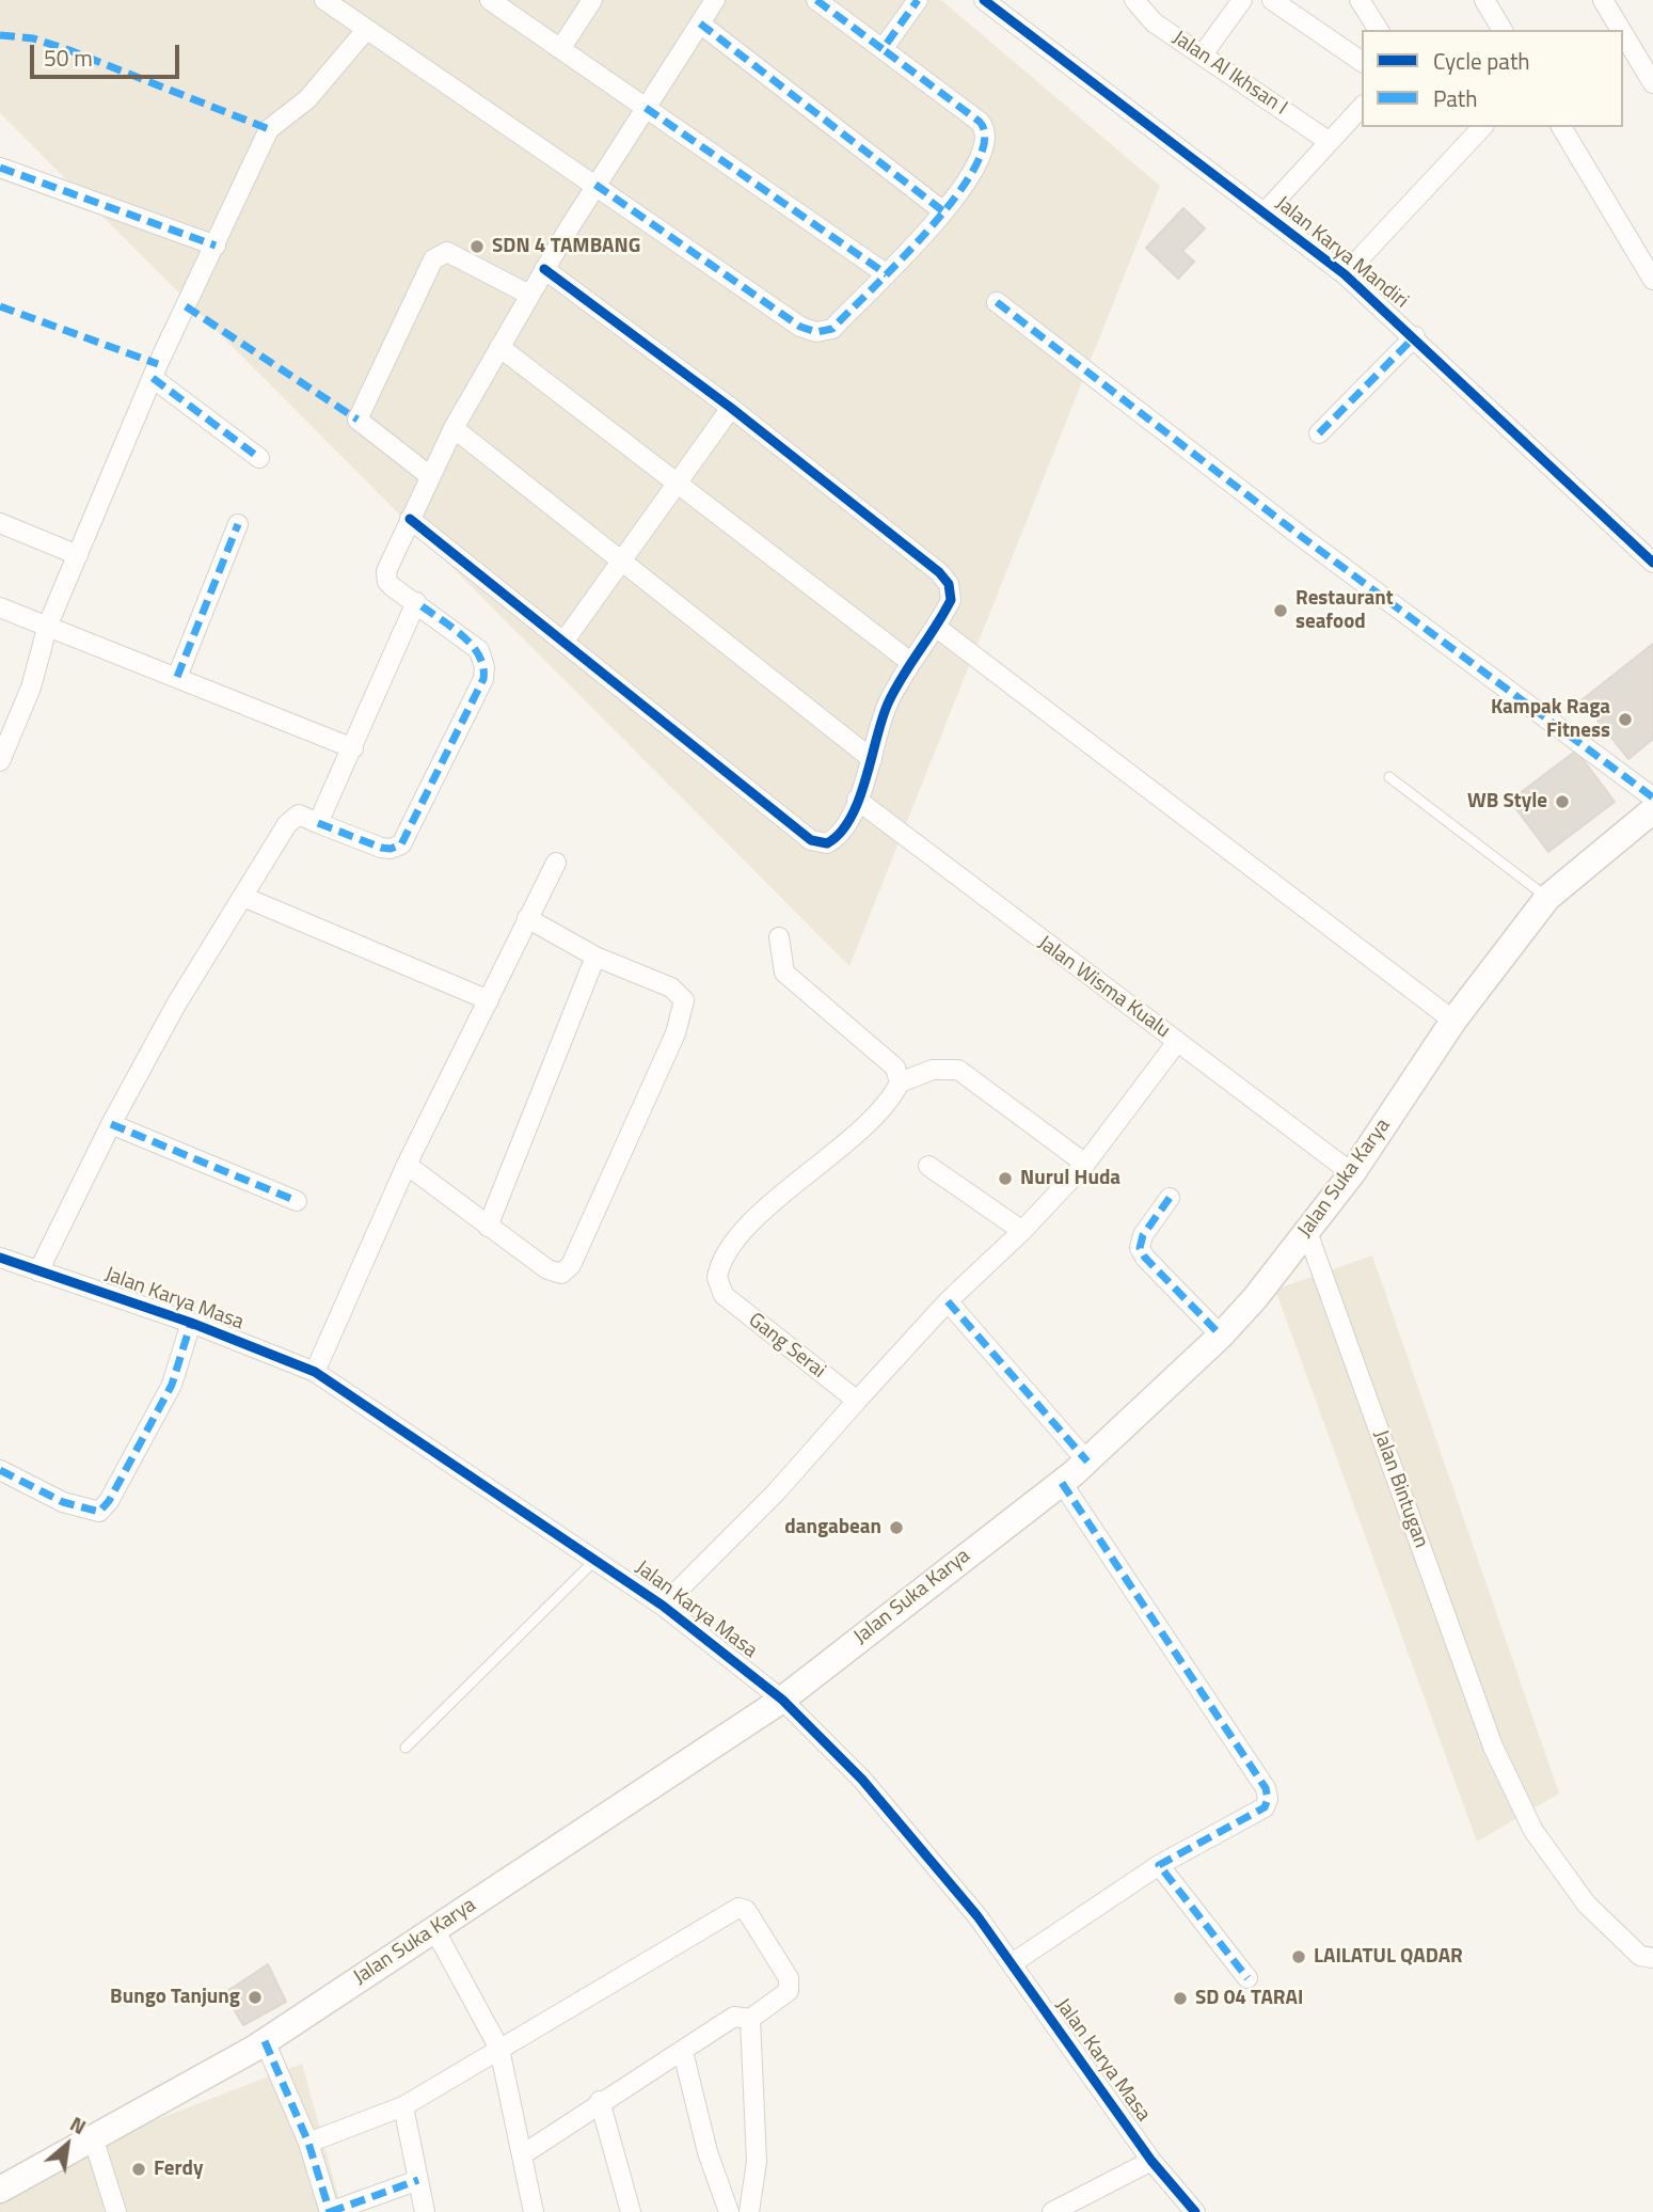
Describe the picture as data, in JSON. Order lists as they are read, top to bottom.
{
  "streets": {
    "main road": ["Jalan Suka Karya"],
    "street": [
      "Jalan Al Ikhsan I",
      "Jalan Karya Mandiri",
      "Jalan Wisma Kualu",
      "Jalan Karya Masa",
      "Gang Serai",
      "Jalan Bintugan"
    ]
  },
  "crossings": [
    ["Jalan Wisma Kualu", "Jalan Suka Karya"],
    ["Jalan Suka Karya", "Jalan Karya Masa"],
    ["Jalan Suka Karya", "Jalan Bintugan"]
  ],
  "places": [
    "SDN 4 TAMBANG",
    "Restaurant seafood",
    "Kampak Raga Fitness",
    "WB Style",
    "Nurul Huda",
    "dangabean",
    "LAILATUL QADAR",
    "Bungo Tanjung",
    "SD 04 TARAI",
    "Ferdy"
  ],
  "legend": ["Cycle path", "Path"],
  "scale_bar": "50 m",
  "north": "top right"
}
